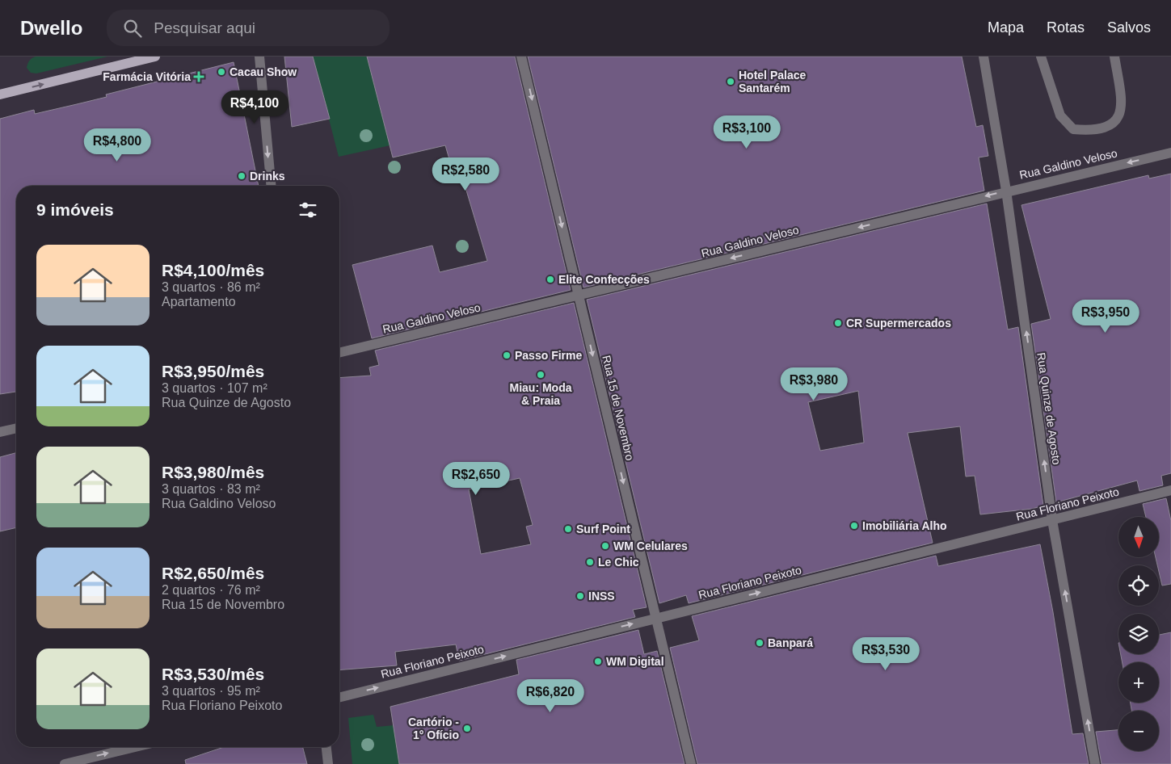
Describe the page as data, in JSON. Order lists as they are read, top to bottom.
{
  "streets": {
    "street": [
      "Rua Galdino Veloso",
      "Rua 15 de Novembro",
      "Rua Quinze de Agosto",
      "Rua Floriano Peixoto"
    ]
  },
  "crossings": [
    ["Rua Galdino Veloso", "Rua 15 de Novembro"],
    ["Rua Galdino Veloso", "Rua Quinze de Agosto"],
    ["Rua 15 de Novembro", "Rua Floriano Peixoto"],
    ["Rua Quinze de Agosto", "Rua Floriano Peixoto"]
  ],
  "one_way": [
    "Rua Galdino Veloso",
    "Rua 15 de Novembro",
    "Rua Quinze de Agosto",
    "Rua Floriano Peixoto"
  ],
  "places": {
    "other": [
      "Cacau Show",
      "Hotel Palace Santarém",
      "Drinks",
      "Elite Confecções",
      "CR Supermercados",
      "Passo Firme",
      "Miau: Moda & Praia",
      "Imobiliária Alho",
      "Surf Point",
      "WM Celulares",
      "Le Chic",
      "INSS",
      "Banpará",
      "WM Digital",
      "Cartório - 1° Ofício"
    ],
    "health": ["Farmácia Vitória"]
  },
  "north": "bottom",
  "page": {
    "header": "Dwello",
    "search": "Pesquisar aqui",
    "nav": ["Mapa", "Rotas", "Salvos"],
    "price": [
      "R$4,100",
      "R$3,100",
      "R$4,800",
      "R$2,580",
      "R$3,950",
      "R$3,980",
      "R$2,650",
      "R$3,530",
      "R$6,820"
    ],
    "heading": "9 imóveis",
    "list": [
      {
        "name": "R$4,100/mês",
        "note": "3 quartos · 86 m² · Apartamento"
      },
      {
        "name": "R$3,950/mês",
        "note": "3 quartos · 107 m² · Rua Quinze de Agosto"
      },
      {
        "name": "R$3,980/mês",
        "note": "3 quartos · 83 m² · Rua Galdino Veloso"
      },
      {
        "name": "R$2,650/mês",
        "note": "2 quartos · 76 m² · Rua 15 de Novembro"
      },
      {
        "name": "R$3,530/mês",
        "note": "3 quartos · 95 m² · Rua Floriano Peixoto"
      }
    ],
    "map_buttons": ["+", "−"]
  }
}
